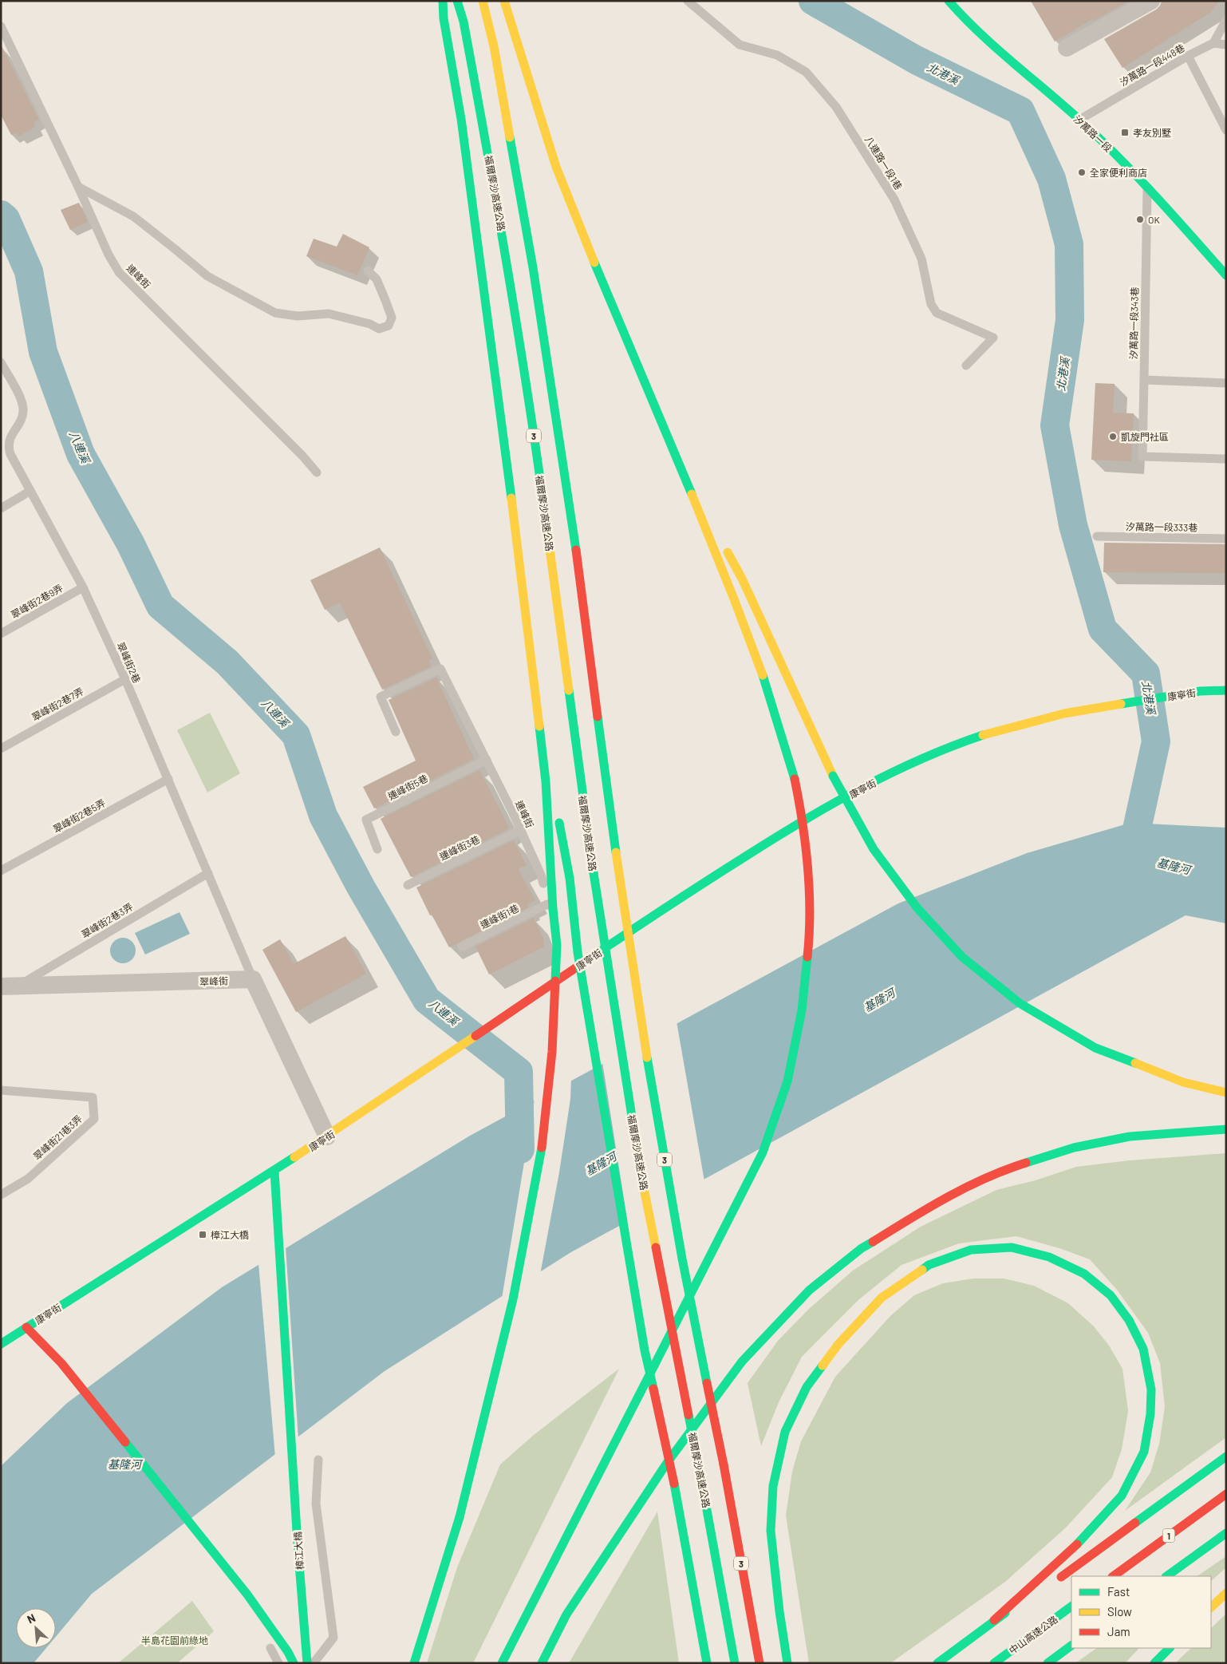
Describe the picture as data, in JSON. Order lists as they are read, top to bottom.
{
  "streets": {
    "main road": [
      "汐萬路一段",
      "福爾摩沙高速公路",
      "3",
      "康寧街",
      "1",
      "樟江大橋",
      "中山高速公路"
    ],
    "street": ["翠峰街"],
    "lane": [
      "汐萬路一段448巷",
      "八連路一段1巷",
      "連峰街",
      "汐萬路一段343巷",
      "汐萬路一段333巷",
      "翠峰街2巷9弄",
      "翠峰街2巷",
      "翠峰街2巷7弄",
      "連峰街5巷",
      "翠峰街2巷5弄",
      "連峰街3巷",
      "連峰街1巷",
      "翠峰街2巷3弄",
      "翠峰街21巷3弄"
    ]
  },
  "crossings": [
    ["汐萬路一段448巷", "汐萬路一段"],
    ["汐萬路一段", "汐萬路一段343巷"],
    ["連峰街", "康寧街"],
    ["連峰街", "連峰街5巷"],
    ["連峰街", "連峰街3巷"],
    ["連峰街", "連峰街1巷"],
    ["翠峰街2巷9弄", "翠峰街2巷"],
    ["翠峰街2巷", "翠峰街2巷7弄"],
    ["翠峰街2巷", "翠峰街2巷5弄"],
    ["翠峰街2巷", "翠峰街2巷3弄"],
    ["翠峰街2巷", "翠峰街"],
    ["康寧街", "樟江大橋"],
    ["翠峰街2巷3弄", "翠峰街"]
  ],
  "water": ["北港溪", "八連溪", "基隆河"],
  "parks": ["半島花園前綠地"],
  "places": {
    "transit": ["孝友別墅", "樟江大橋"],
    "other": ["全家便利商店", "OK", "凱旋門社區"]
  },
  "legend": ["Fast", "Slow", "Jam"],
  "north": "top left"
}
